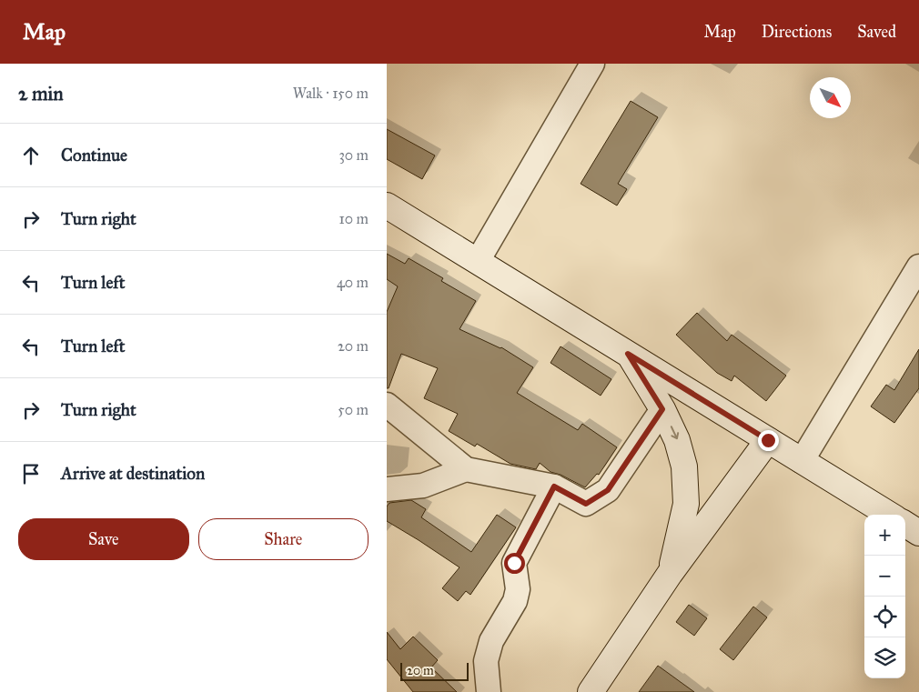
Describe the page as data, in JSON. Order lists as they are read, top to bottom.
{
  "scale_bar": "20 m",
  "north": "bottom right",
  "page": {
    "header": "Map",
    "nav": ["Map", "Directions", "Saved"],
    "heading": ["2 min", "Walk · 150 m"],
    "list": [
      ["Continue", "30 m"],
      ["Turn right", "10 m"],
      ["Turn left", "40 m"],
      ["Turn left", "20 m"],
      ["Turn right", "50 m"],
      "Arrive at destination"
    ],
    "buttons": ["Save", "Share"],
    "map_buttons": ["+", "−"],
    "scale": "20 m"
  }
}
